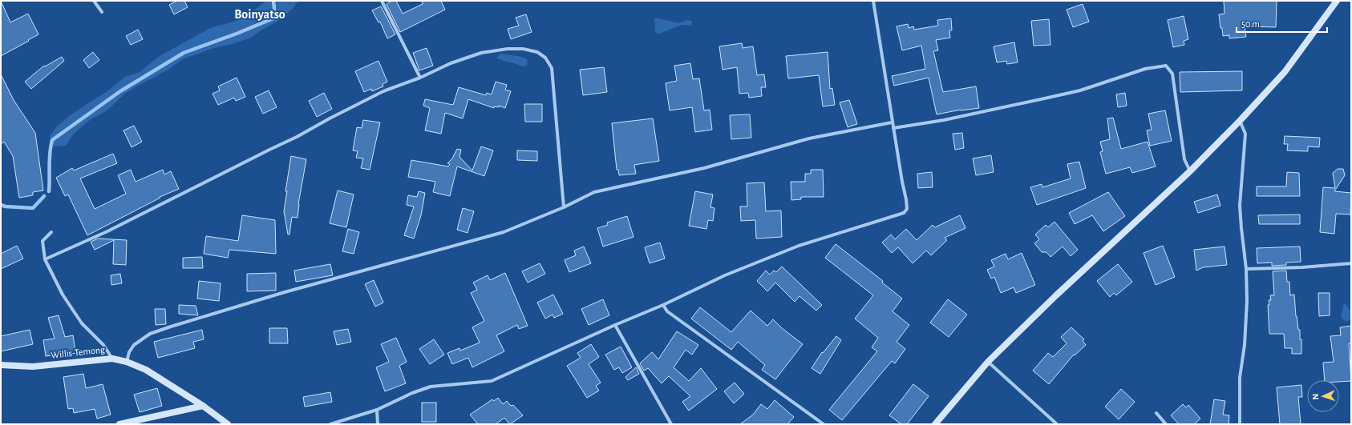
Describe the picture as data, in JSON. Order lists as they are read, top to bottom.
{
  "streets": {
    "main road": ["Willis-Temong"]
  },
  "districts": ["Boinyatso"],
  "scale_bar": "50 m",
  "north": "left"
}
